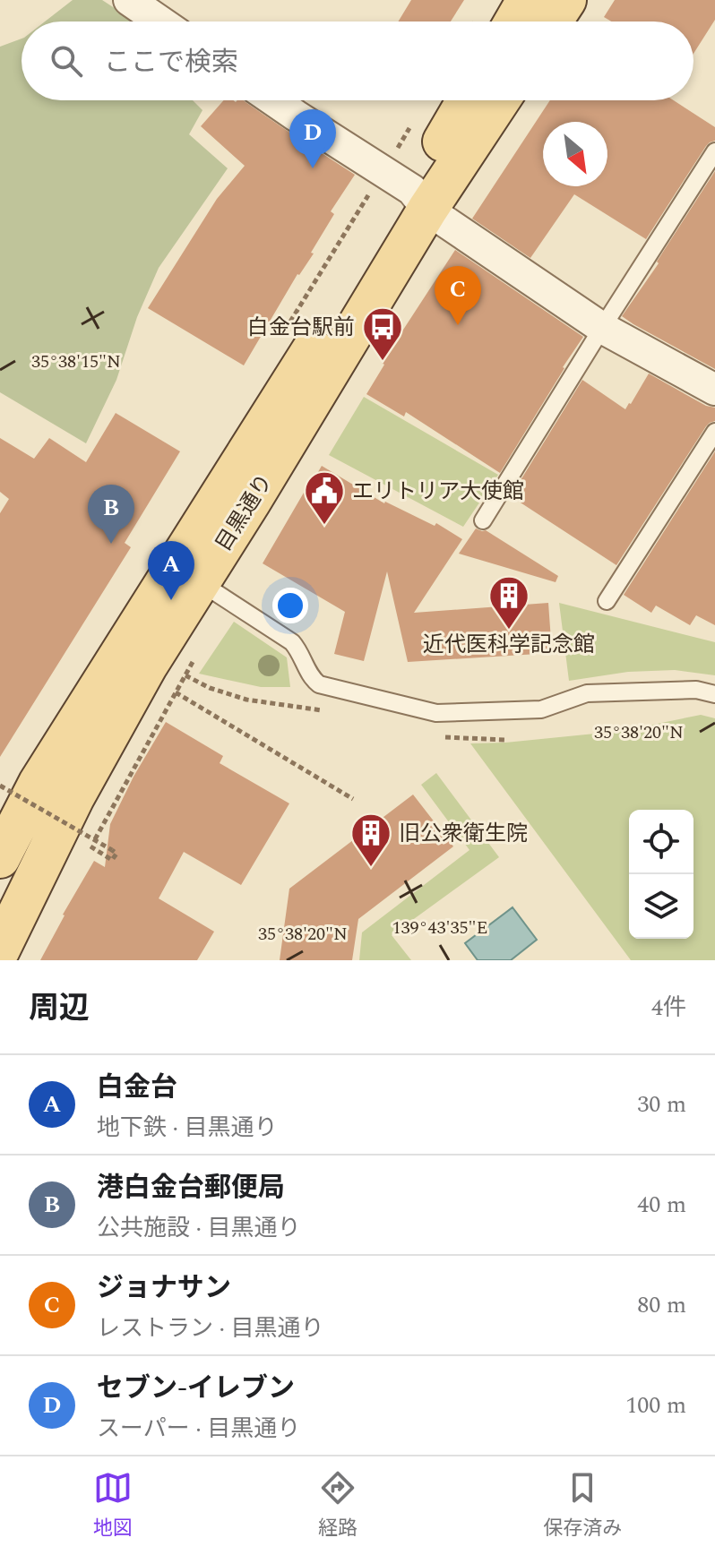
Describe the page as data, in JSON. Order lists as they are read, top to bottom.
{
  "streets": {
    "main road": ["目黒通り"]
  },
  "places": {
    "bus stop": ["白金台駅前"],
    "public building": ["エリトリア大使館"],
    "building": ["近代医科学記念館", "旧公衆衛生院"]
  },
  "north": "bottom right",
  "page": {
    "search": "ここで検索",
    "pins": [
      "D",
      "C",
      "B",
      "A"
    ],
    "heading": ["周辺", "4件"],
    "list": [
      {
        "mark": "A",
        "name": "白金台",
        "note": "地下鉄 · 目黒通り",
        "value": "30 m"
      },
      {
        "mark": "B",
        "name": "港白金台郵便局",
        "note": "公共施設 · 目黒通り",
        "value": "40 m"
      },
      {
        "mark": "C",
        "name": "ジョナサン",
        "note": "レストラン · 目黒通り",
        "value": "80 m"
      },
      {
        "mark": "D",
        "name": "セブン-イレブン",
        "note": "スーパー · 目黒通り",
        "value": "100 m"
      }
    ],
    "nav": ["地図", "経路", "保存済み"]
  },
  "coordinates": ["35°38'15\"N", "35°38'20\"N", "139°43'35\"E"]
}
